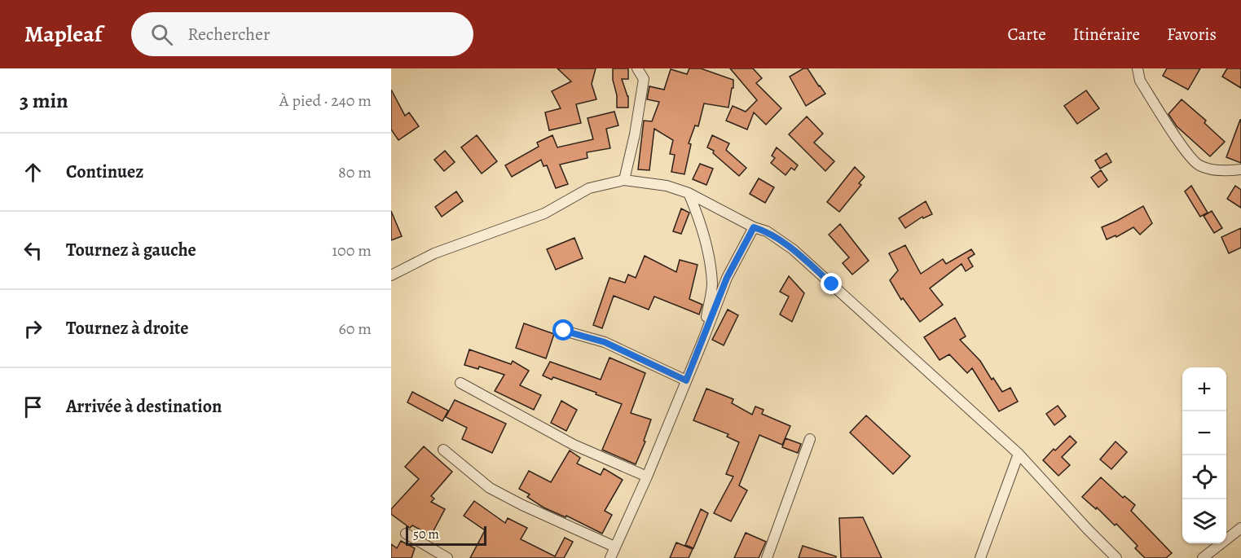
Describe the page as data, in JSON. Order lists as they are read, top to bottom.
{
  "scale_bar": "50 m",
  "page": {
    "header": "Mapleaf",
    "search": "Rechercher",
    "nav": ["Carte", "Itinéraire", "Favoris"],
    "heading": ["3 min", "À pied · 240 m"],
    "list": [
      ["Continuez", "80 m"],
      ["Tournez à gauche", "100 m"],
      ["Tournez à droite", "60 m"],
      "Arrivée à destination"
    ],
    "map_buttons": ["+", "−"],
    "scale": "50 m"
  }
}
